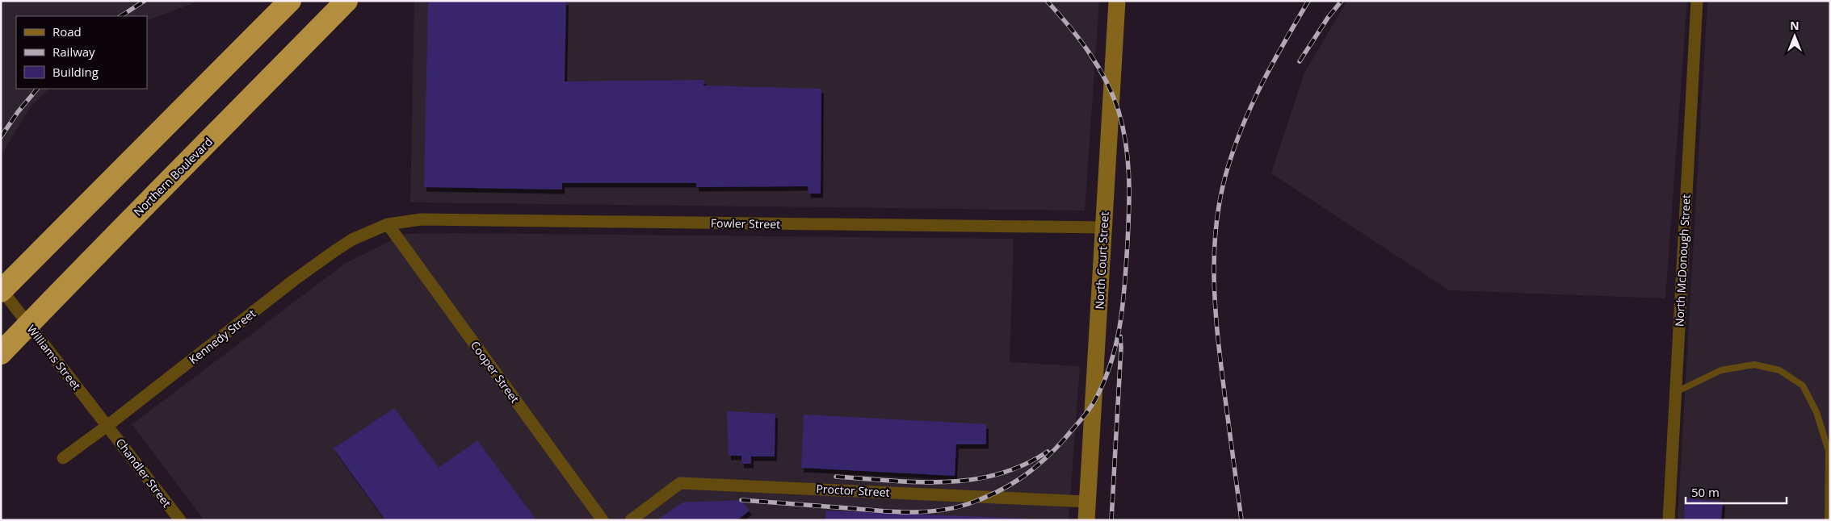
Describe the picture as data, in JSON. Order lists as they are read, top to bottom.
{
  "streets": {
    "highway": ["Northern Boulevard"],
    "main road": ["North Court Street"],
    "street": [
      "Fowler Street",
      "North McDonough Street",
      "Kennedy Street",
      "Williams Street",
      "Cooper Street",
      "Chandler Street",
      "Proctor Street"
    ]
  },
  "crossings": [
    ["Fowler Street", "North Court Street"],
    ["Fowler Street", "Kennedy Street"],
    ["Fowler Street", "Cooper Street"],
    ["North Court Street", "Proctor Street"],
    ["Kennedy Street", "Williams Street"],
    ["Kennedy Street", "Cooper Street"],
    ["Kennedy Street", "Chandler Street"],
    ["Williams Street", "Chandler Street"]
  ],
  "legend": ["Road", "Railway", "Building"],
  "scale_bar": "50 m",
  "north": "top"
}
